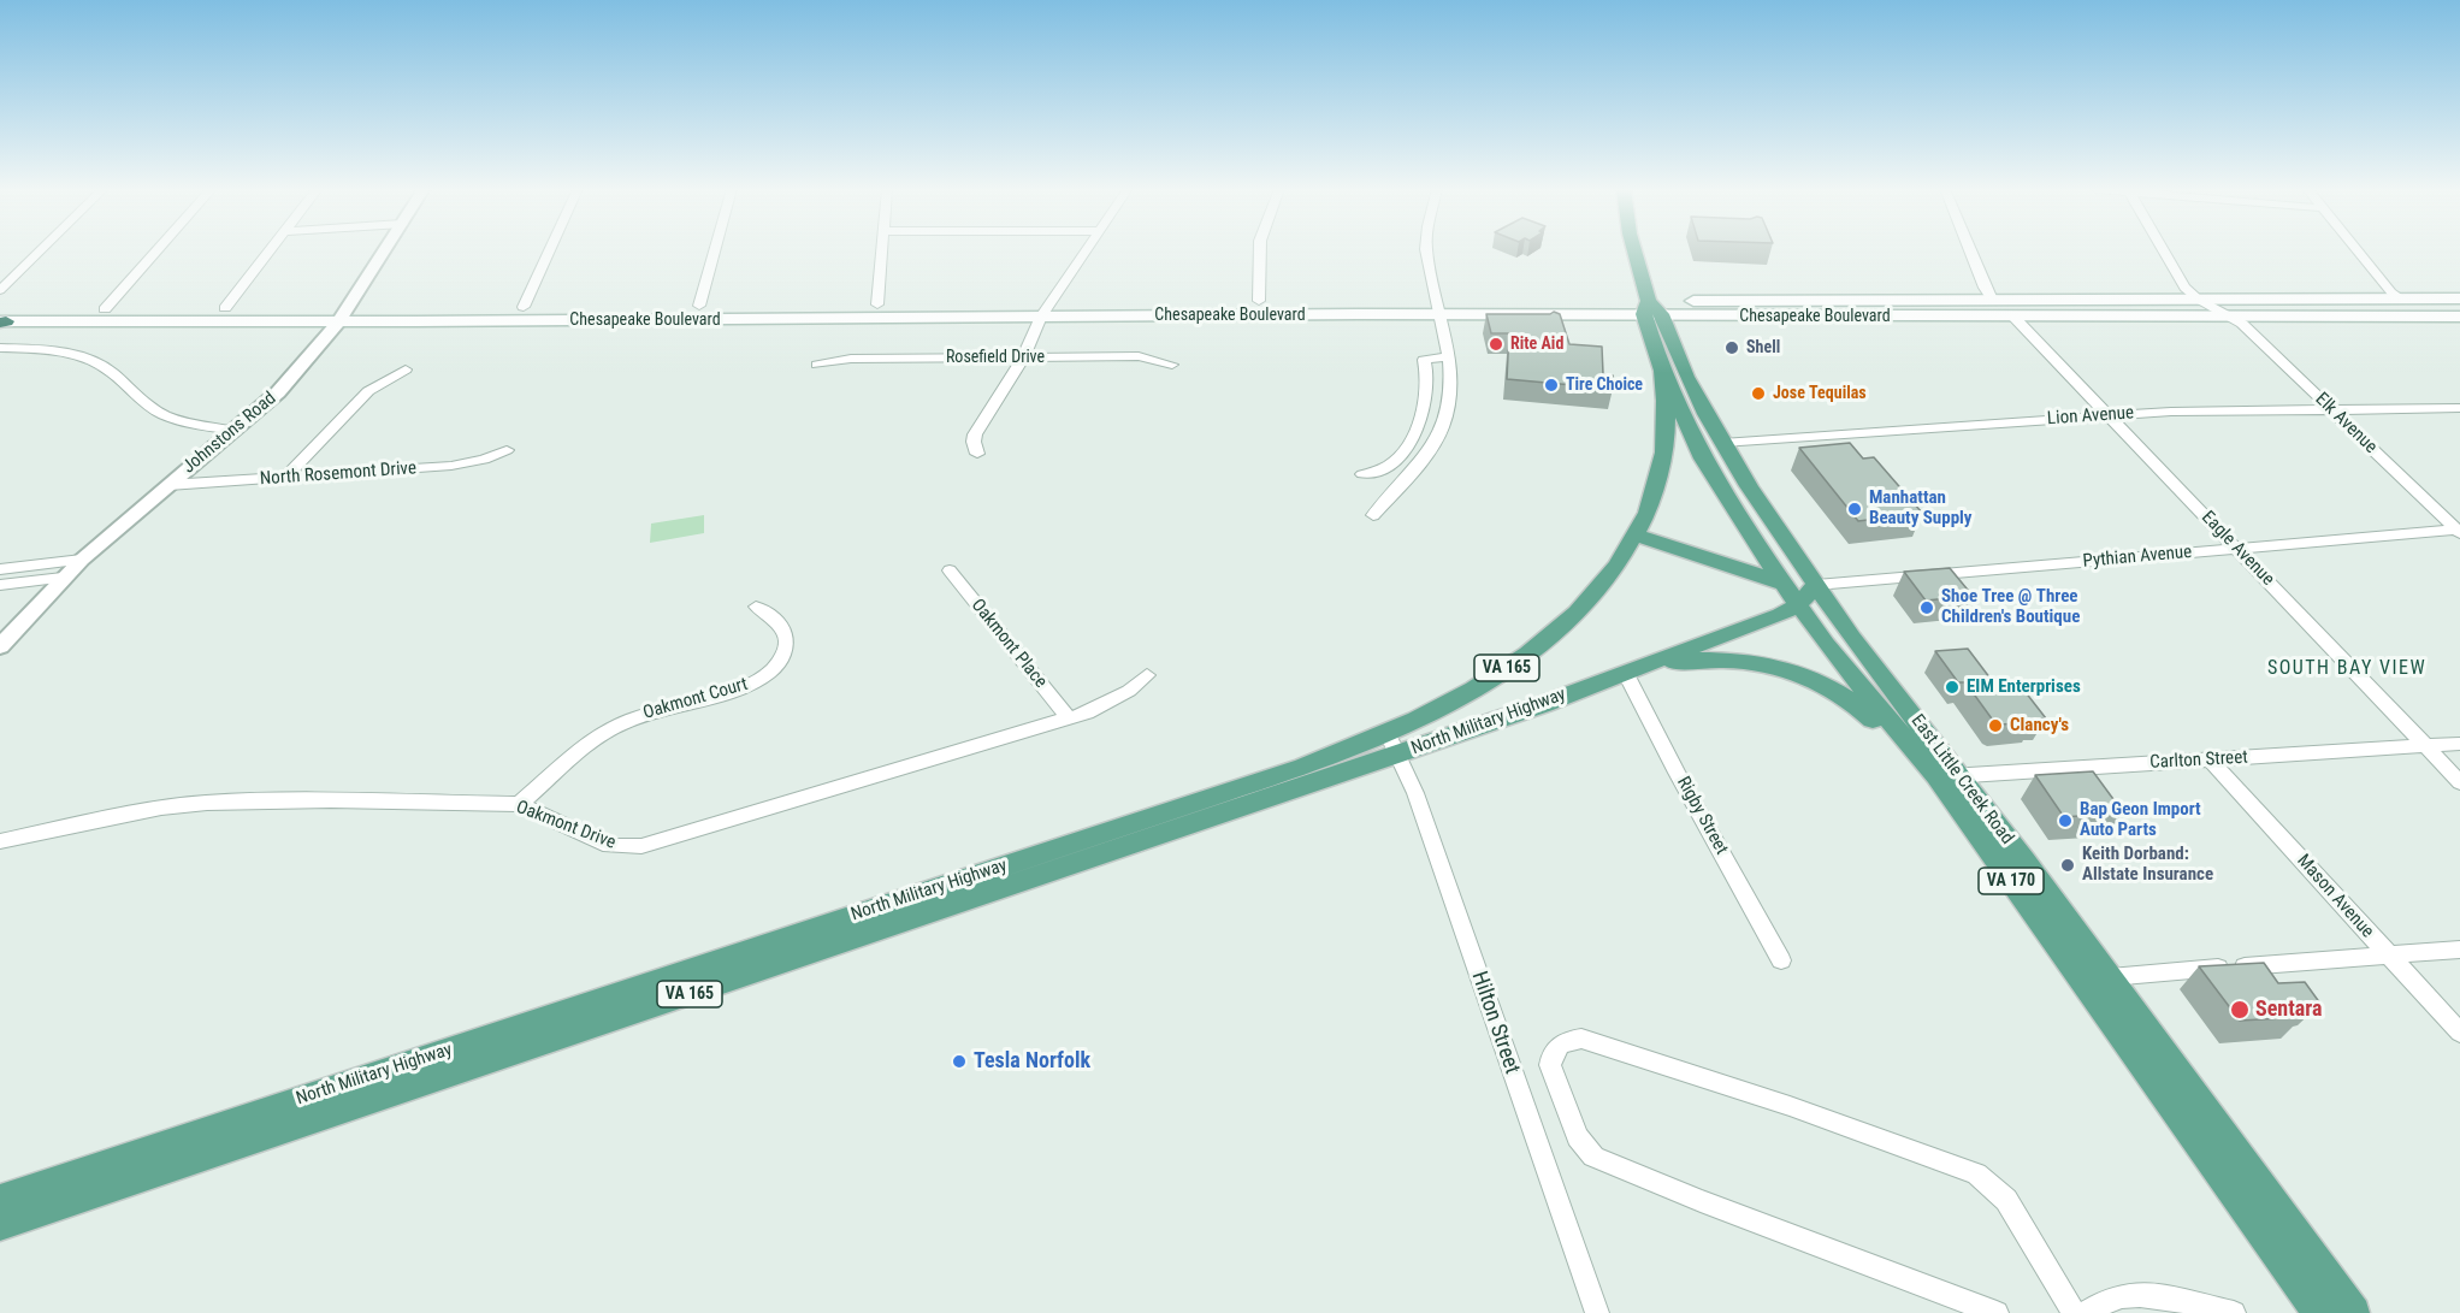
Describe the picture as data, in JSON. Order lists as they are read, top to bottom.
{
  "streets": {
    "main road": [
      "Chesapeake Boulevard",
      "VA 165",
      "North Military Highway",
      "East Little Creek Road",
      "VA 170"
    ],
    "street": [
      "Rosefield Drive",
      "Lion Avenue",
      "Elk Avenue",
      "Johnstons Road",
      "North Rosemont Drive",
      "Eagle Avenue",
      "Pythian Avenue",
      "Oakmont Place",
      "Oakmont Court",
      "Carlton Street",
      "Rigby Street",
      "Oakmont Drive",
      "Mason Avenue",
      "Hilton Street"
    ]
  },
  "crossings": [
    ["Chesapeake Boulevard", "Elk Avenue"],
    ["Chesapeake Boulevard", "Johnstons Road"],
    ["Chesapeake Boulevard", "Eagle Avenue"],
    ["Chesapeake Boulevard", "East Little Creek Road"],
    ["Lion Avenue", "Elk Avenue"],
    ["Lion Avenue", "Eagle Avenue"],
    ["Lion Avenue", "East Little Creek Road"],
    ["Elk Avenue", "Pythian Avenue"],
    ["Johnstons Road", "North Rosemont Drive"],
    ["Eagle Avenue", "Pythian Avenue"],
    ["Eagle Avenue", "Carlton Street"],
    ["Pythian Avenue", "North Military Highway"],
    ["Pythian Avenue", "East Little Creek Road"],
    ["Oakmont Place", "Oakmont Drive"],
    ["Oakmont Court", "Oakmont Drive"],
    ["North Military Highway", "East Little Creek Road"],
    ["North Military Highway", "Rigby Street"],
    ["North Military Highway", "Hilton Street"],
    ["Carlton Street", "East Little Creek Road"],
    ["Carlton Street", "Mason Avenue"]
  ],
  "districts": ["SOUTH BAY VIEW"],
  "places": [
    "Rite Aid",
    "Shell",
    "Tire Choice",
    "Jose Tequilas",
    "Manhattan Beauty Supply",
    "Shoe Tree @ Three Children's Boutique",
    "EIM Enterprises",
    "Clancy's",
    "Bap Geon Import Auto Parts",
    "Keith Dorband: Allstate Insurance",
    "Sentara",
    "Tesla Norfolk"
  ]
}
